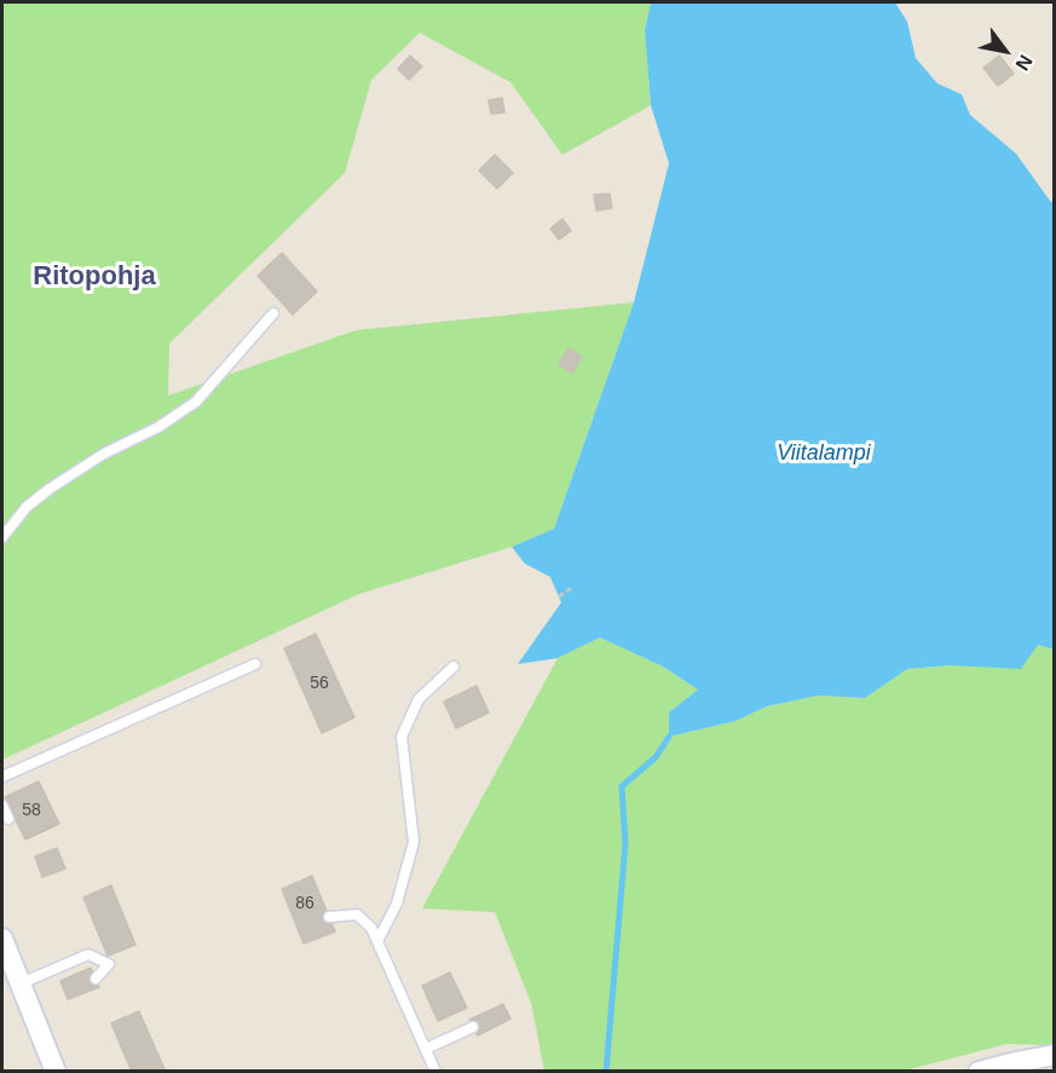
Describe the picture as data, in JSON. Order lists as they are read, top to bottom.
{
  "districts": ["Ritopohja"],
  "water": ["Viitalampi"],
  "house_numbers": ["56", "58", "86"],
  "north": "bottom right"
}
